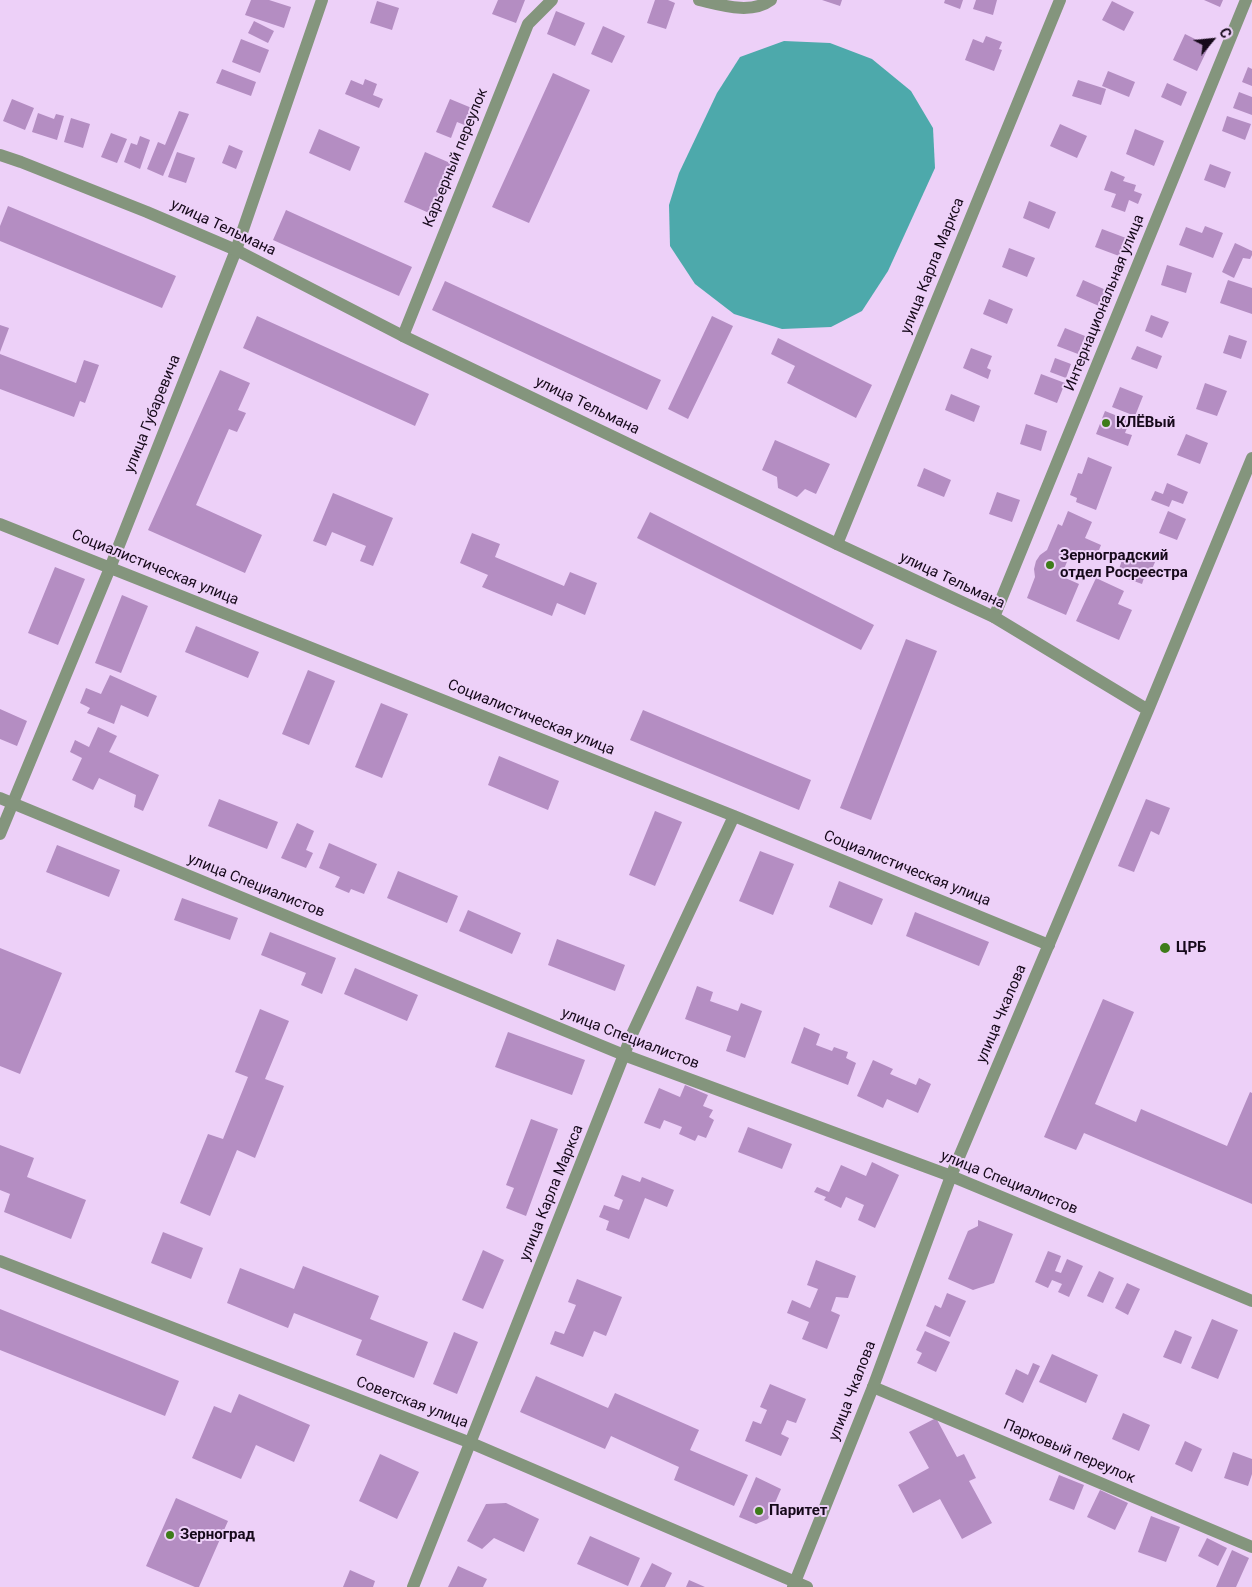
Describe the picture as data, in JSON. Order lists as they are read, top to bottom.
{
  "streets": {
    "street": [
      "Карьерный переулок",
      "улица Тельмана",
      "улица Карла Маркса",
      "Интернациональная улица",
      "улица Губаревича",
      "Социалистическая улица",
      "улица Специалистов",
      "улица Чкалова",
      "Советская улица",
      "Парковый переулок"
    ]
  },
  "crossings": [
    ["Карьерный переулок", "улица Тельмана"],
    ["улица Тельмана", "улица Карла Маркса"],
    ["улица Тельмана", "Интернациональная улица"],
    ["улица Тельмана", "улица Губаревича"],
    ["улица Тельмана", "улица Чкалова"],
    ["улица Карла Маркса", "Социалистическая улица"],
    ["улица Карла Маркса", "улица Специалистов"],
    ["улица Карла Маркса", "Советская улица"],
    ["улица Губаревича", "Социалистическая улица"],
    ["улица Губаревича", "улица Специалистов"],
    ["Социалистическая улица", "улица Чкалова"],
    ["улица Специалистов", "улица Чкалова"],
    ["улица Чкалова", "Советская улица"],
    ["улица Чкалова", "Парковый переулок"]
  ],
  "places": [
    "КЛЁВый",
    "Зерноградский отдел Росреестра",
    "ЦРБ",
    "Паритет",
    "Зерноград"
  ],
  "north": "top right"
}
